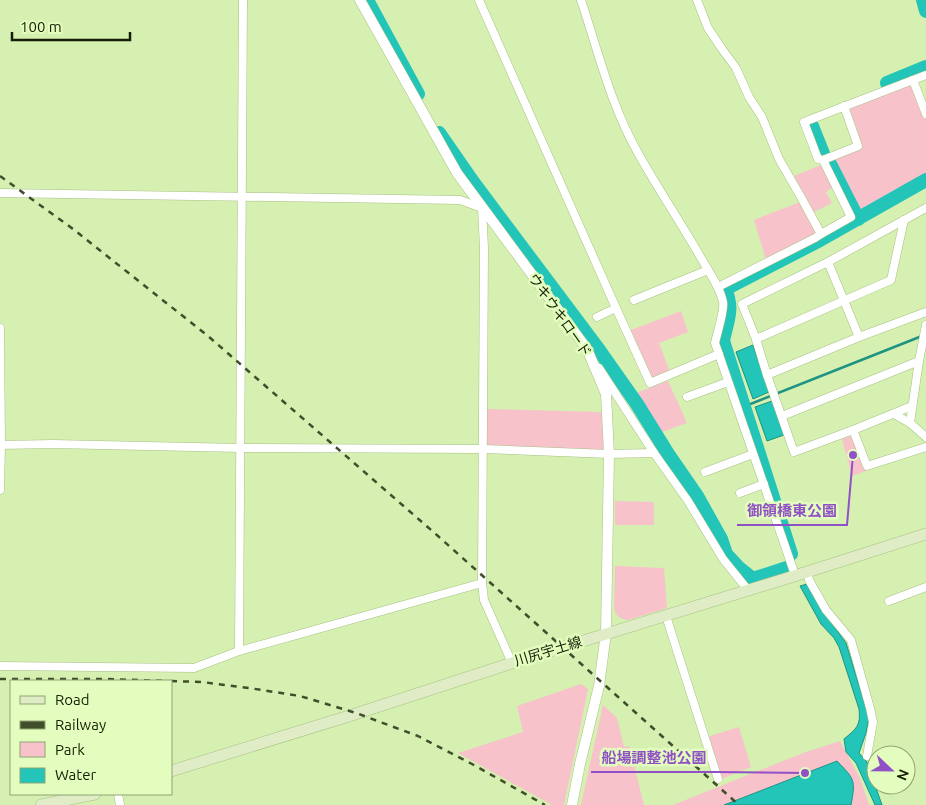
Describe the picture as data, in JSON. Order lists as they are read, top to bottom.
{
  "streets": {
    "main road": ["川尻宇土線"],
    "street": ["ウキウキロード"]
  },
  "crossings": [
    ["ウキウキロード", "川尻宇土線"]
  ],
  "places": ["御領橋東公園", "船場調整池公園"],
  "legend": [
    "Road",
    "Railway",
    "Park",
    "Water"
  ],
  "scale_bar": "100 m",
  "north": "right"
}
